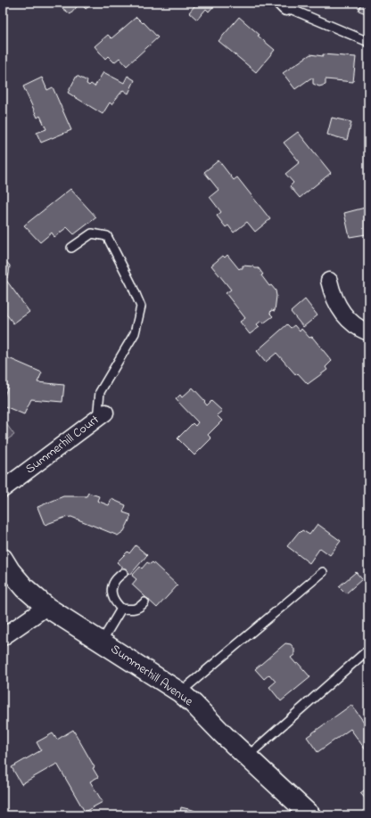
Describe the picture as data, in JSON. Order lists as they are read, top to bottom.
{
  "streets": {
    "street": ["Summerhill Court", "Summerhill Avenue"]
  }
}
